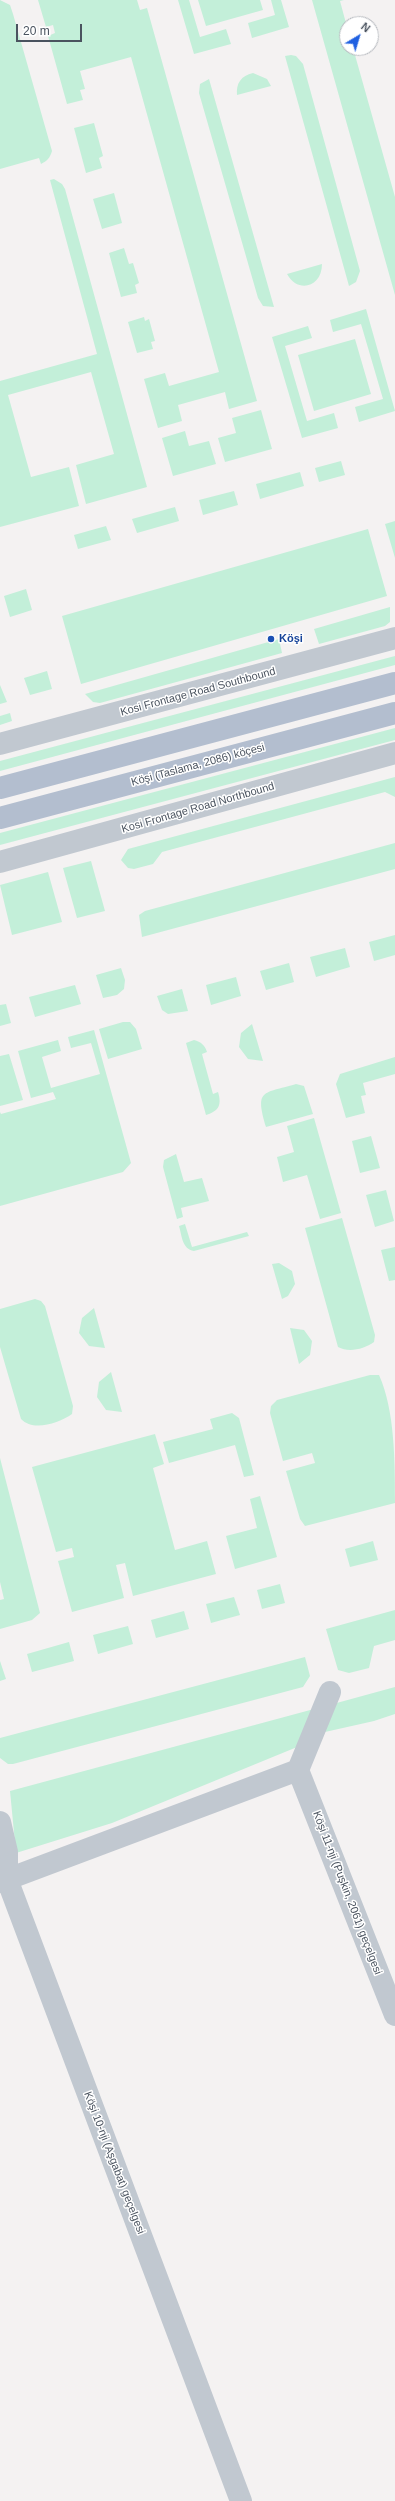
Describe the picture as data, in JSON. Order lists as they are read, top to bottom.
{
  "streets": {
    "main road": ["Köşi (Taslama, 2086) köçesi"],
    "street": [
      "Kosi Frontage Road Southbound",
      "Kosi Frontage Road Northbound",
      "Köşi 11-nji (Puşkin, 2061) geçelgesi",
      "Köşi 10-nji (Aşgabat) geçelgesi"
    ]
  },
  "places": ["Köşi"],
  "scale_bar": "20 m",
  "north": "top right"
}
